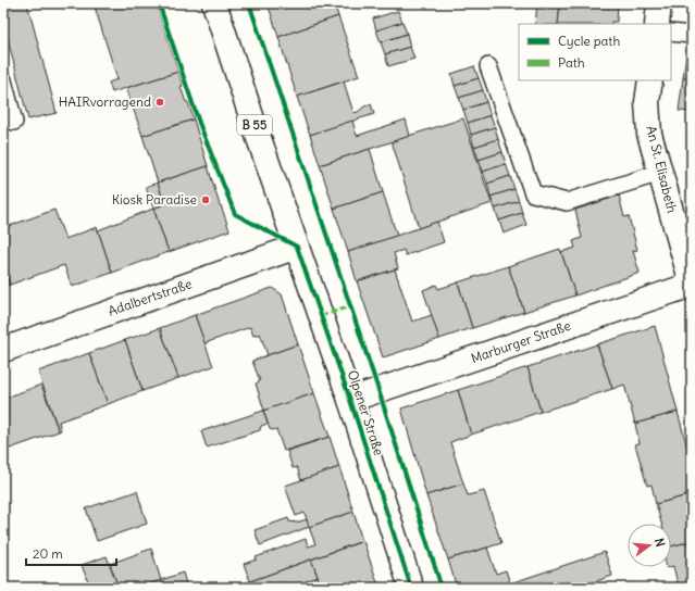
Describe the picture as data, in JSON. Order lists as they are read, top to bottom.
{
  "streets": {
    "street": [
      "B 55",
      "An St. Elisabeth",
      "Adalbertstraße",
      "Marburger Straße",
      "Olpener Straße"
    ]
  },
  "crossings": [
    ["An St. Elisabeth", "Marburger Straße"],
    ["Adalbertstraße", "Olpener Straße"],
    ["Marburger Straße", "Olpener Straße"]
  ],
  "places": ["HAIRvorragend", "Kiosk Paradise"],
  "legend": ["Cycle path", "Path"],
  "scale_bar": "20 m",
  "north": "right"
}
